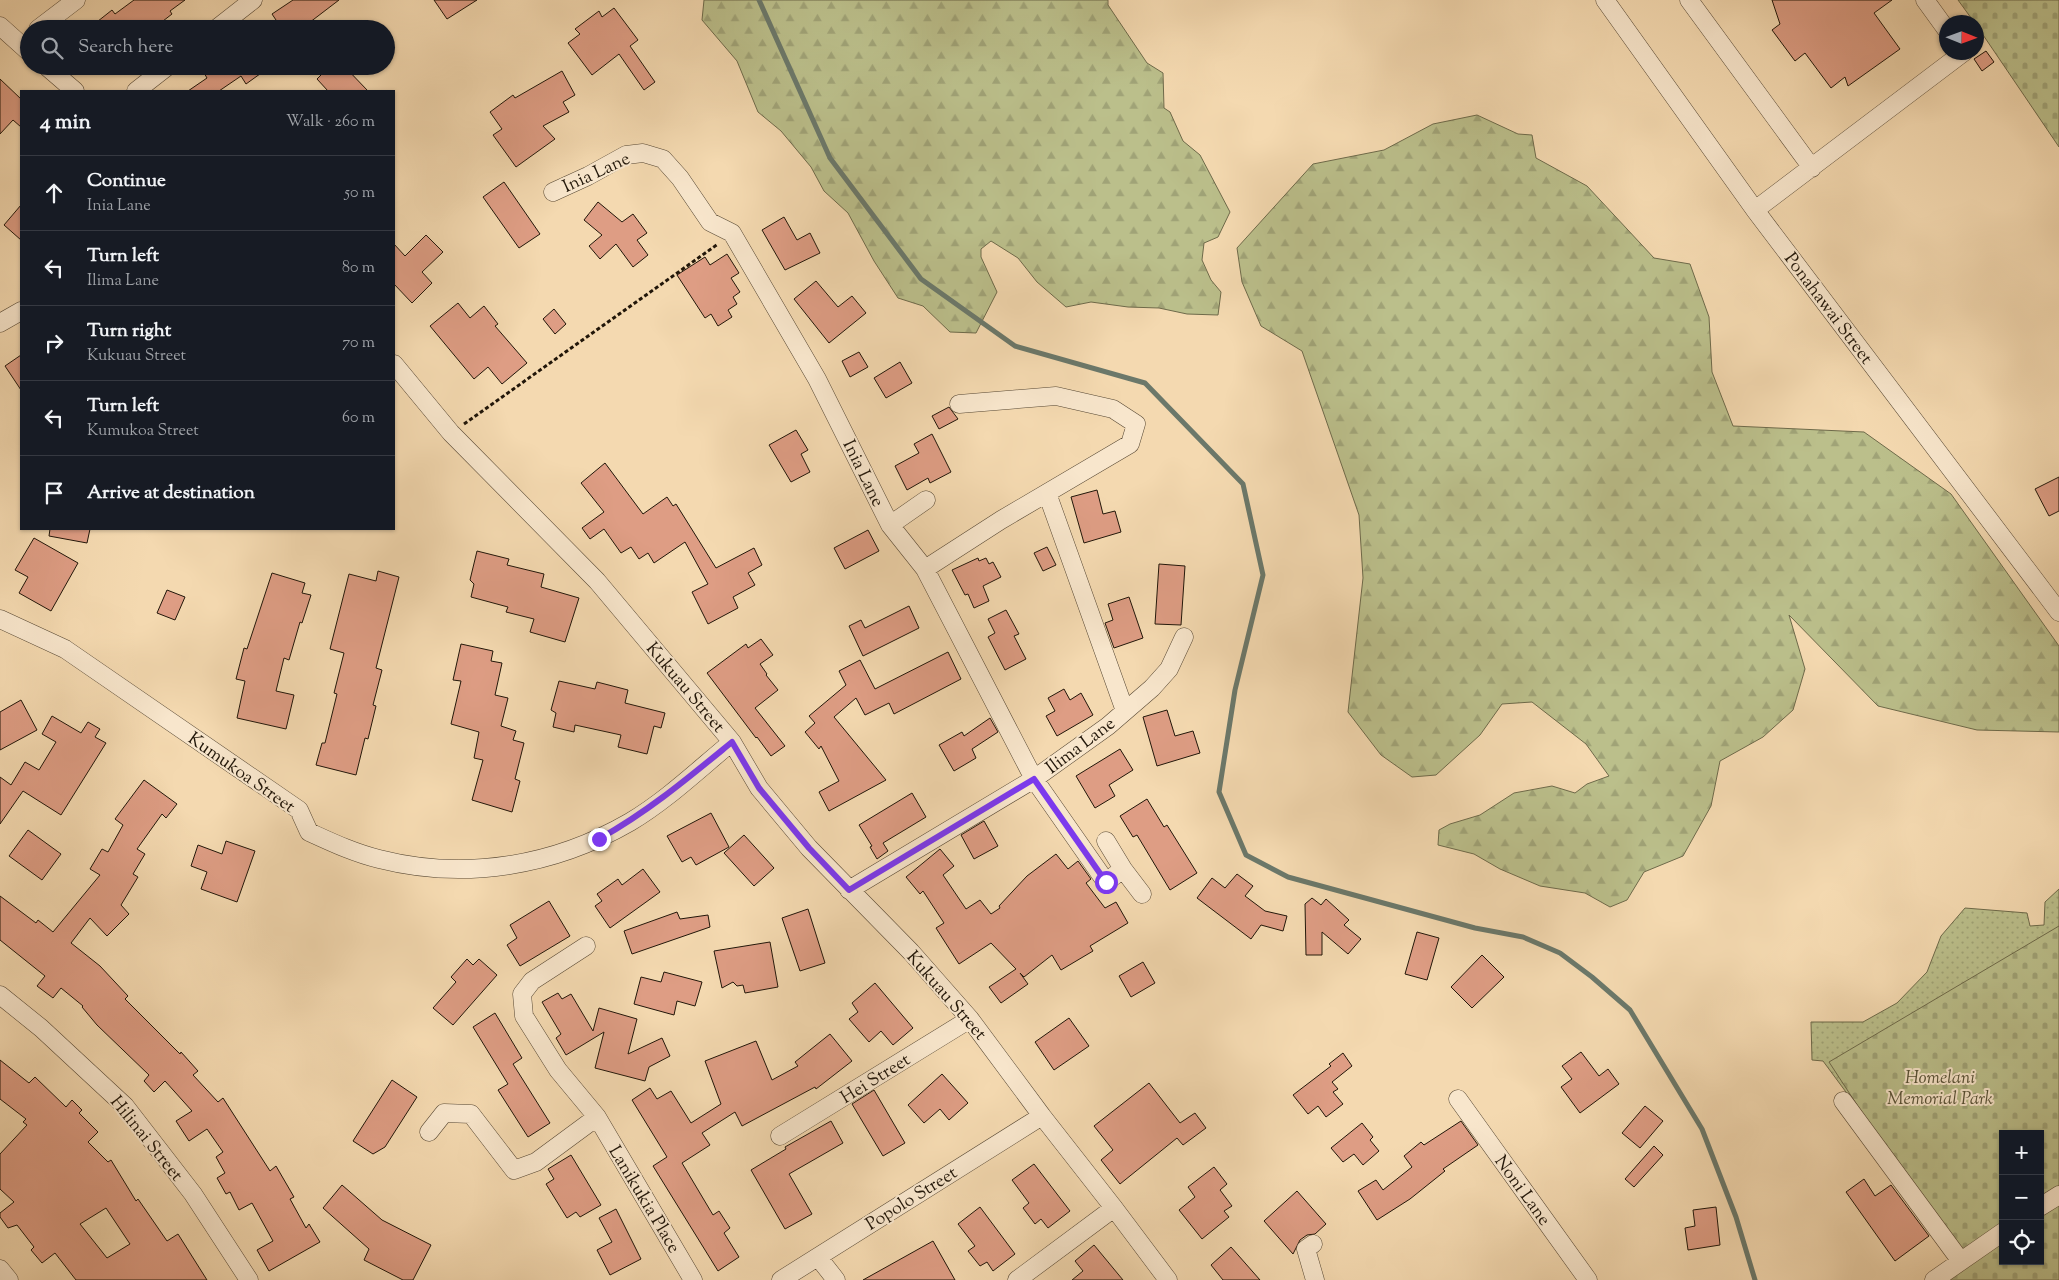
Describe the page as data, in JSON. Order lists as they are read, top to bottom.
{
  "streets": {
    "street": [
      "Inia Lane",
      "Ponahawai Street",
      "Kukuau Street",
      "Ilima Lane",
      "Kumukoa Street",
      "Hei Street",
      "Hilinai Street",
      "Noni Lane",
      "Popolo Street",
      "Lanikukia Place"
    ]
  },
  "crossings": [
    ["Inia Lane", "Ilima Lane"],
    ["Kukuau Street", "Ilima Lane"],
    ["Kukuau Street", "Kumukoa Street"],
    ["Kukuau Street", "Hei Street"],
    ["Kukuau Street", "Popolo Street"]
  ],
  "parks": ["Homelani Memorial Park"],
  "north": "right",
  "page": {
    "search": "Search here",
    "heading": ["4 min", "Walk · 260 m"],
    "list": [
      ["Continue", "Inia Lane", "50 m"],
      ["Turn left", "Ilima Lane", "80 m"],
      ["Turn right", "Kukuau Street", "70 m"],
      ["Turn left", "Kumukoa Street", "60 m"],
      "Arrive at destination"
    ],
    "map_buttons": ["+", "−"]
  }
}
